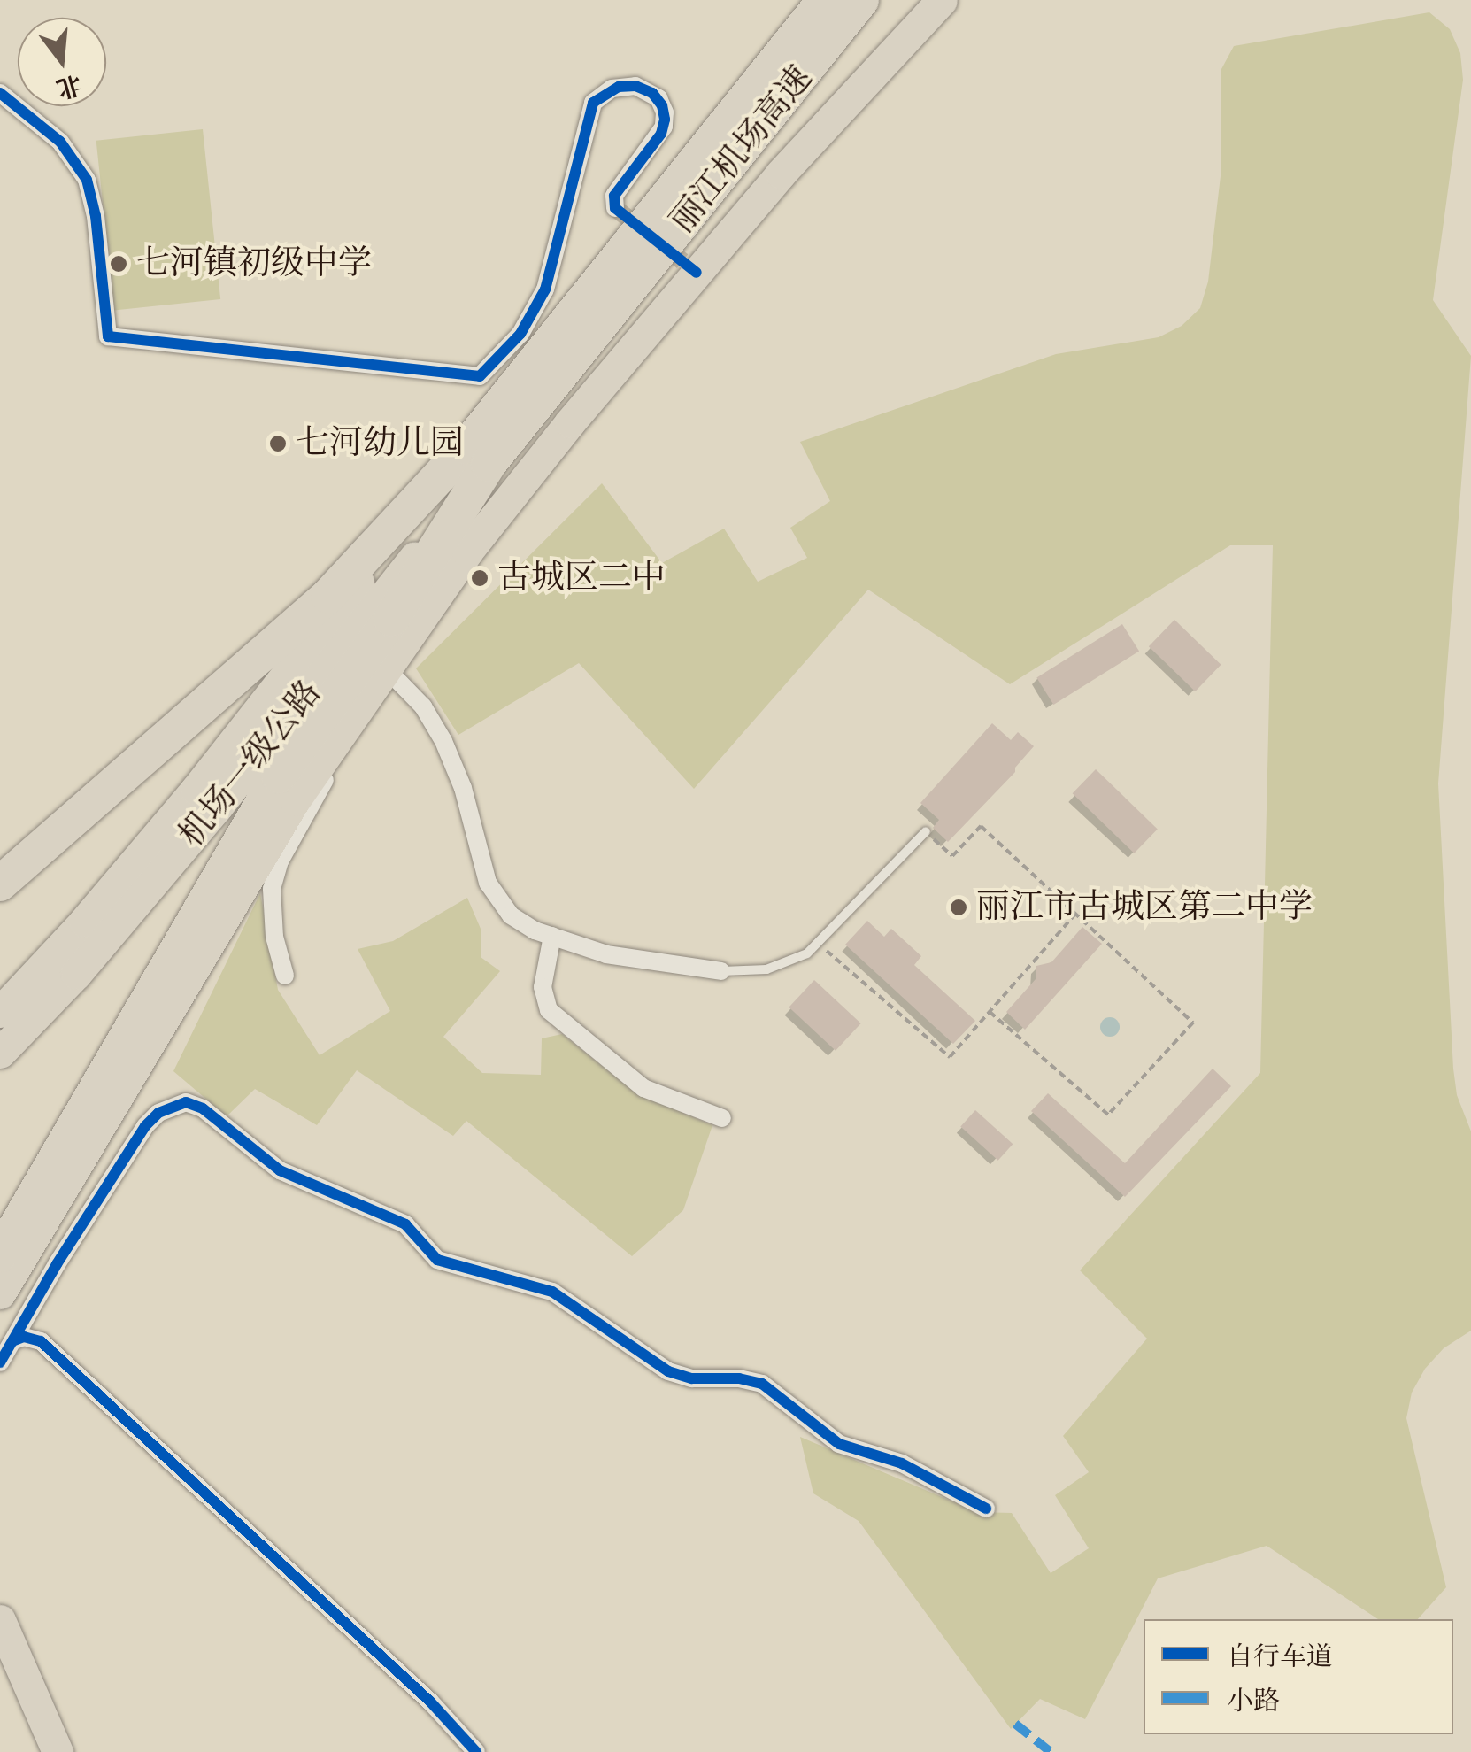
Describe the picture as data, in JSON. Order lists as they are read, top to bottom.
{
  "streets": {
    "highway": ["丽江机场高速", "机场一级公路"]
  },
  "crossings": [
    ["丽江机场高速", "机场一级公路"]
  ],
  "places": [
    "七河镇初级中学",
    "七河幼儿园",
    "古城区二中",
    "丽江市古城区第二中学"
  ],
  "legend": ["自行车道", "小路"],
  "north": "bottom"
}
